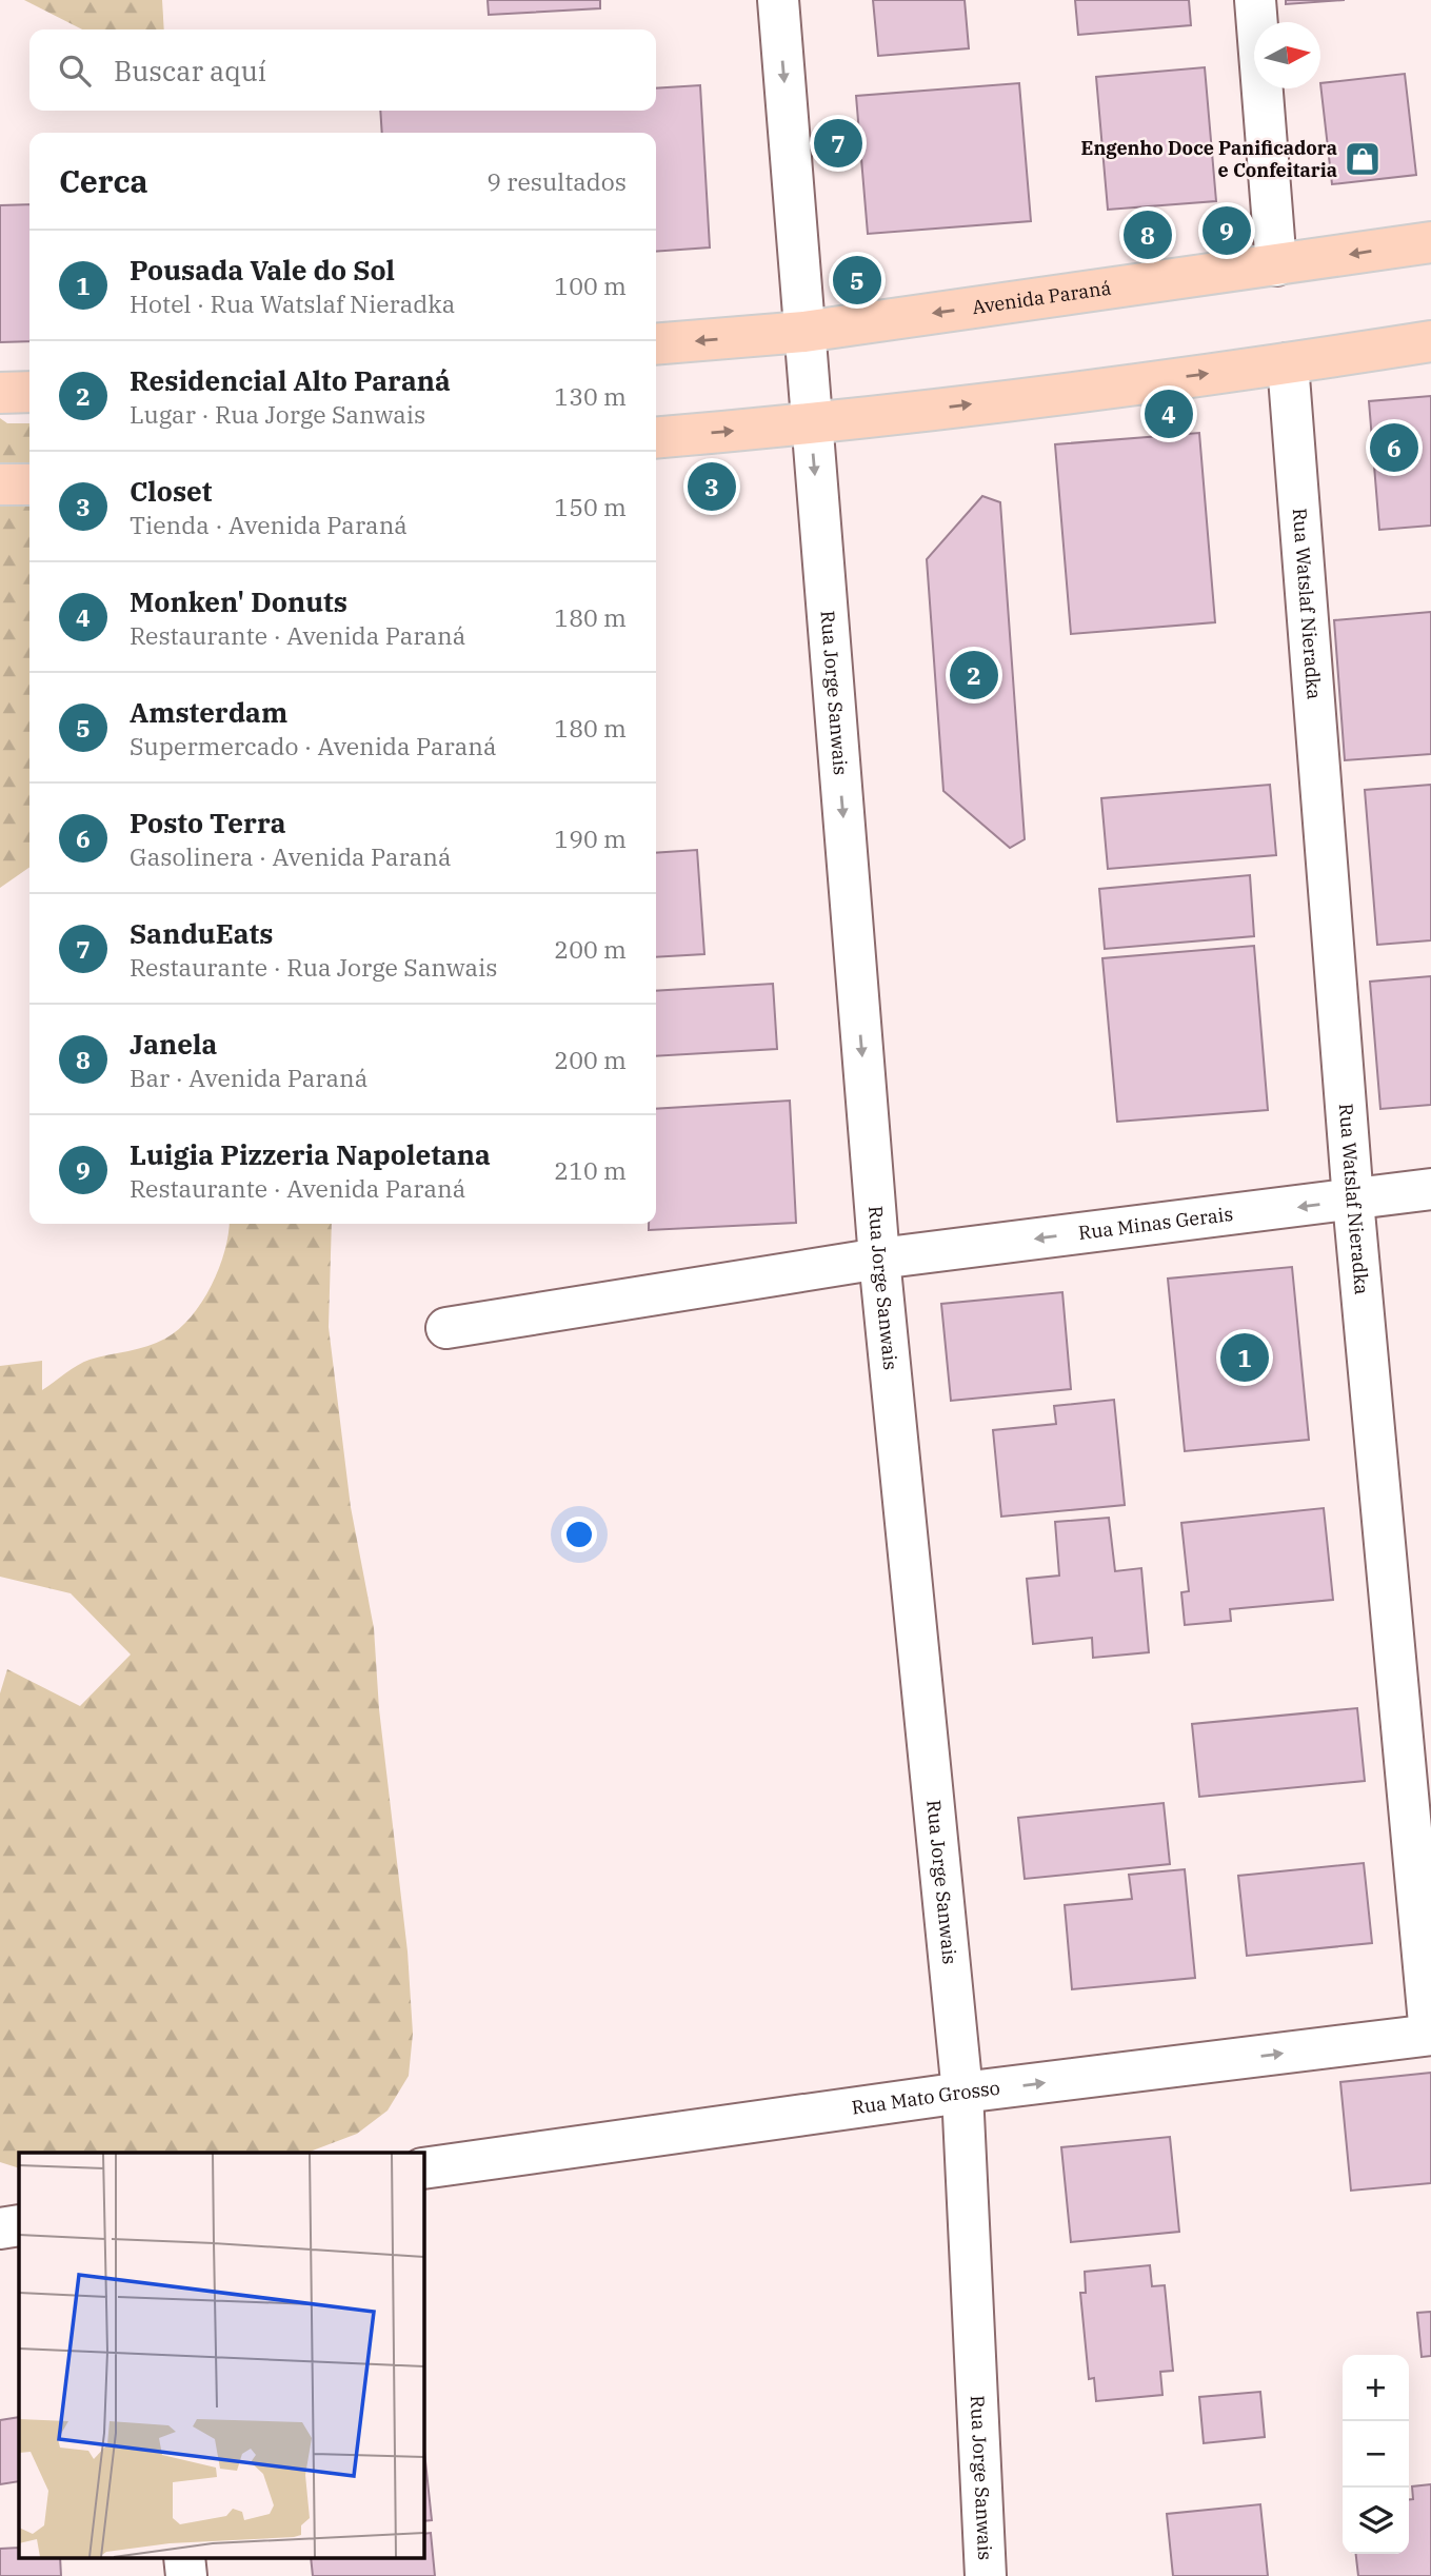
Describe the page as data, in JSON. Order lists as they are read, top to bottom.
{
  "streets": {
    "main road": ["Avenida Paraná"],
    "street": [
      "Rua Watslaf Nieradka",
      "Rua Jorge Sanwais",
      "Rua Minas Gerais",
      "Rua Mato Grosso"
    ]
  },
  "crossings": [
    ["Avenida Paraná", "Rua Jorge Sanwais"],
    ["Rua Watslaf Nieradka", "Rua Minas Gerais"],
    ["Rua Watslaf Nieradka", "Rua Mato Grosso"],
    ["Rua Jorge Sanwais", "Rua Minas Gerais"],
    ["Rua Jorge Sanwais", "Rua Mato Grosso"]
  ],
  "one_way": ["Rua Jorge Sanwais", "Rua Minas Gerais", "Rua Mato Grosso"],
  "places": {
    "shop": ["Engenho Doce Panificadora e Confeitaria"]
  },
  "north": "right",
  "page": {
    "search": "Buscar aquí",
    "pins": [
      "7",
      "9",
      "8",
      "5",
      "4",
      "6",
      "3",
      "2",
      "1"
    ],
    "heading": ["Cerca", "9 resultados"],
    "list": [
      {
        "mark": "1",
        "name": "Pousada Vale do Sol",
        "note": "Hotel · Rua Watslaf Nieradka",
        "value": "100 m"
      },
      {
        "mark": "2",
        "name": "Residencial Alto Paraná",
        "note": "Lugar · Rua Jorge Sanwais",
        "value": "130 m"
      },
      {
        "mark": "3",
        "name": "Closet",
        "note": "Tienda · Avenida Paraná",
        "value": "150 m"
      },
      {
        "mark": "4",
        "name": "Monken' Donuts",
        "note": "Restaurante · Avenida Paraná",
        "value": "180 m"
      },
      {
        "mark": "5",
        "name": "Amsterdam",
        "note": "Supermercado · Avenida Paraná",
        "value": "180 m"
      },
      {
        "mark": "6",
        "name": "Posto Terra",
        "note": "Gasolinera · Avenida Paraná",
        "value": "190 m"
      },
      {
        "mark": "7",
        "name": "SanduEats",
        "note": "Restaurante · Rua Jorge Sanwais",
        "value": "200 m"
      },
      {
        "mark": "8",
        "name": "Janela",
        "note": "Bar · Avenida Paraná",
        "value": "200 m"
      },
      {
        "mark": "9",
        "name": "Luigia Pizzeria Napoletana",
        "note": "Restaurante · Avenida Paraná",
        "value": "210 m"
      }
    ],
    "map_buttons": ["+", "−"]
  }
}
